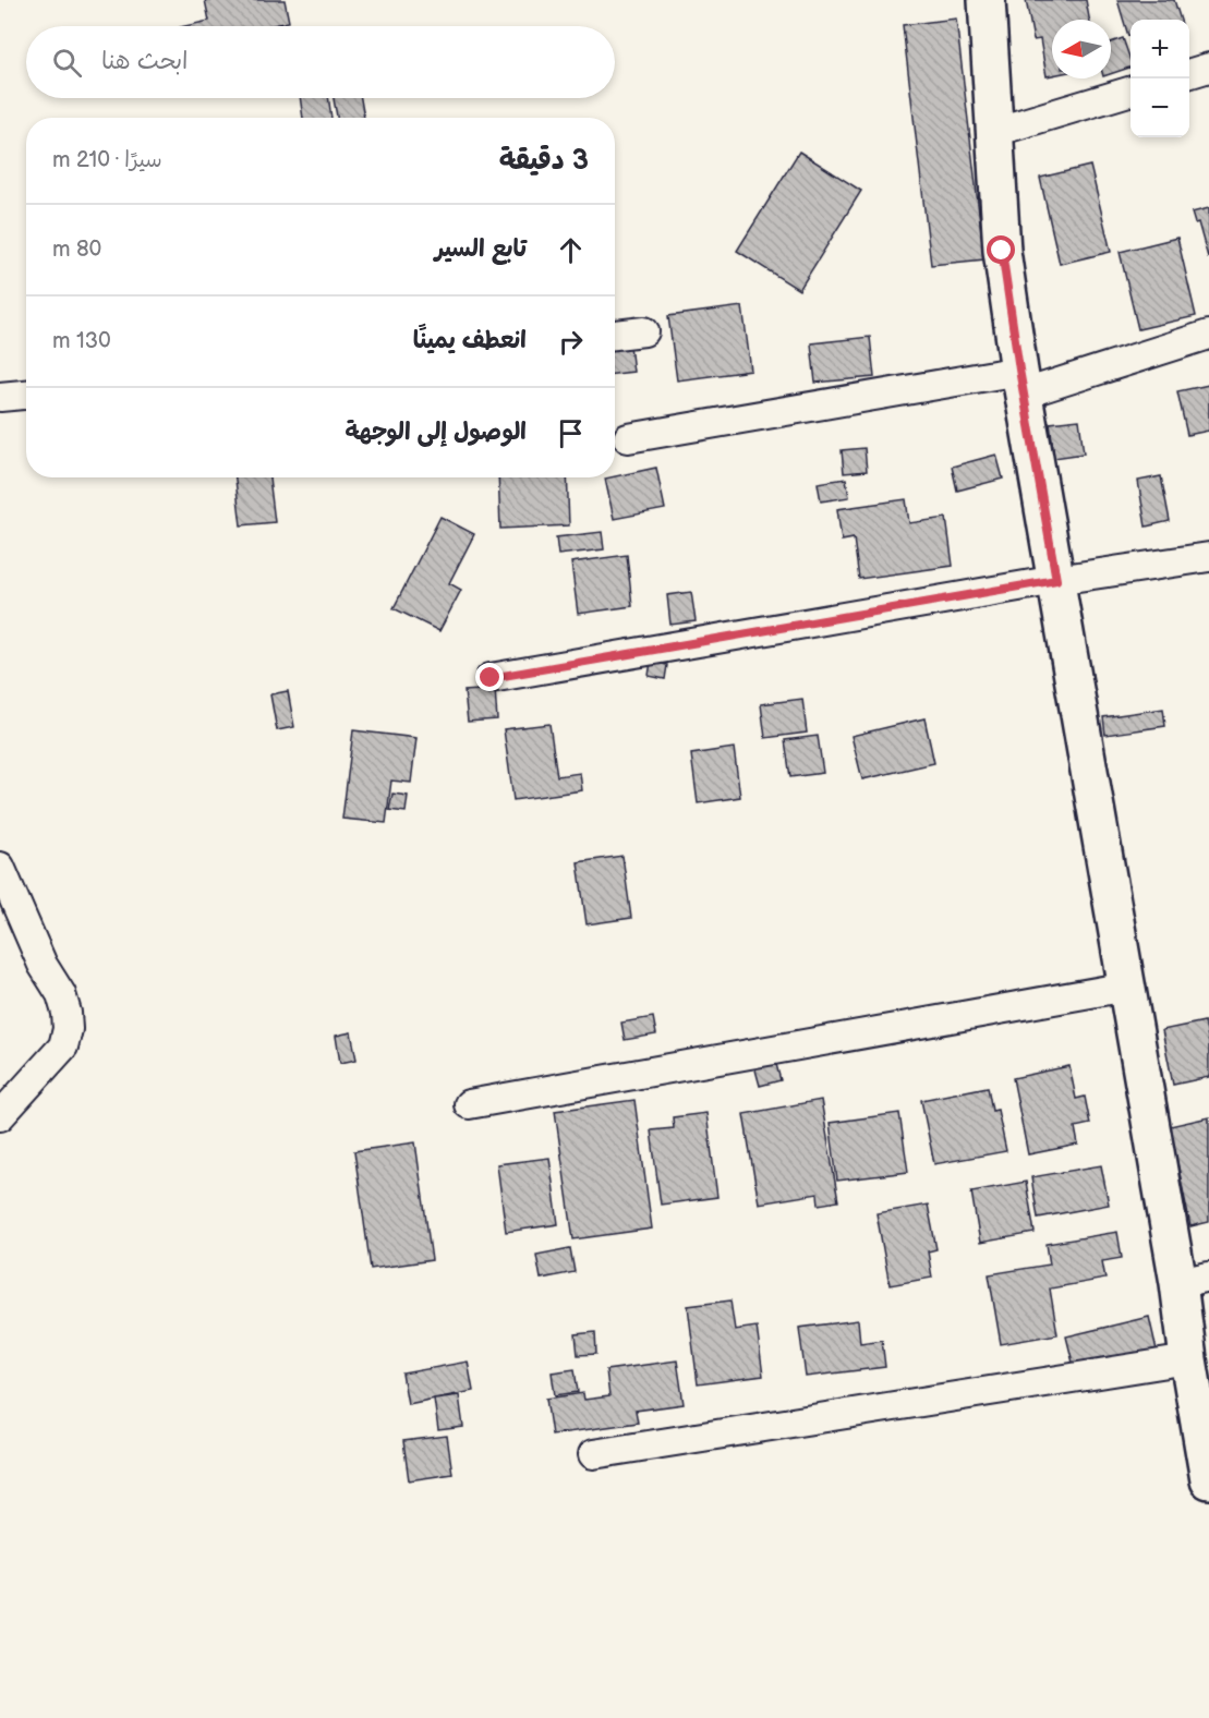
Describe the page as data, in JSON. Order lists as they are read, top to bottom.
{
  "north": "left",
  "page": {
    "map_buttons": ["+", "−"],
    "search": "ابحث هنا",
    "heading": ["3 دقيقة", "سيرًا · 210 m"],
    "list": [
      ["تابع السير", "80 m"],
      ["انعطف يمينًا", "130 m"],
      "الوصول إلى الوجهة"
    ]
  }
}
